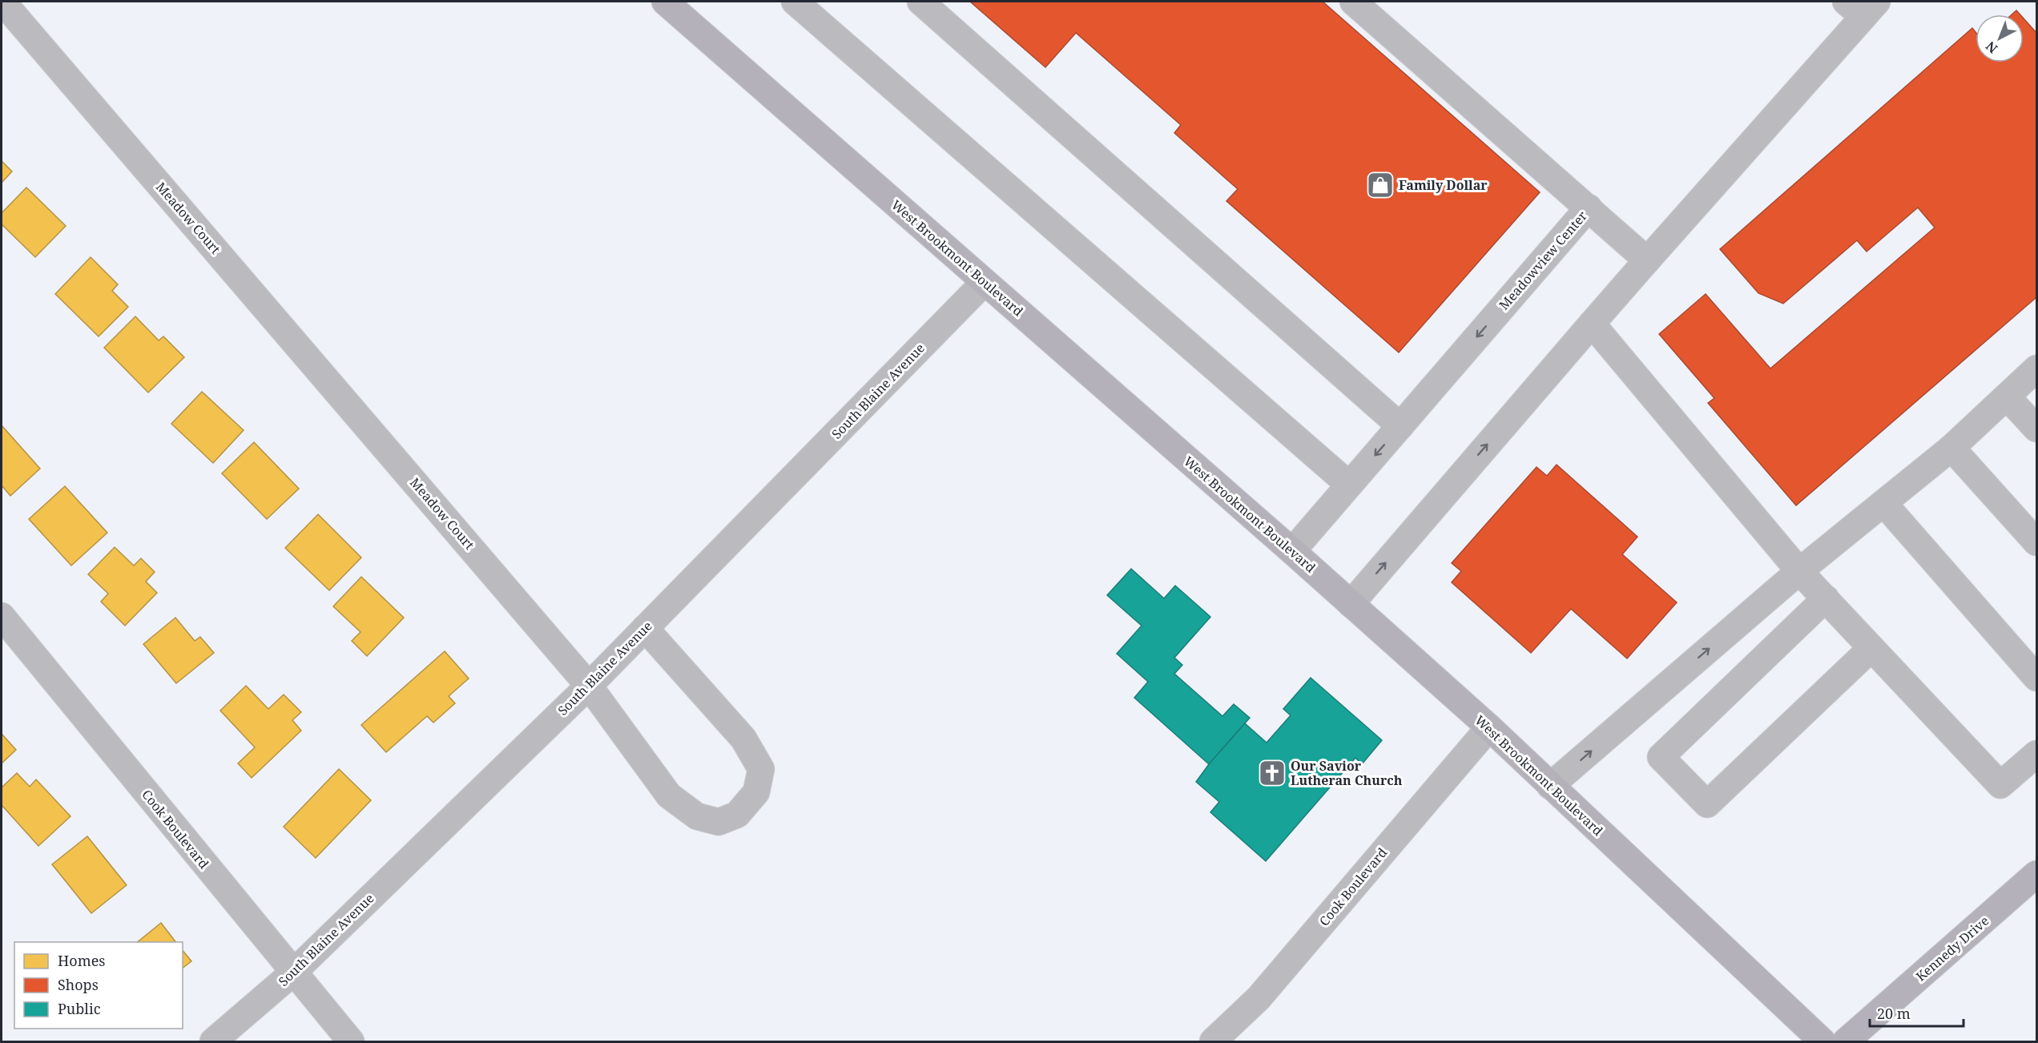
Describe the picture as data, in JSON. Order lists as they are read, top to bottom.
{
  "streets": {
    "main road": ["West Brookmont Boulevard", "Kennedy Drive"],
    "street": [
      "Meadow Court",
      "Meadowview Center",
      "South Blaine Avenue",
      "Cook Boulevard"
    ]
  },
  "crossings": [
    ["Meadow Court", "South Blaine Avenue"],
    ["West Brookmont Boulevard", "Meadowview Center"],
    ["West Brookmont Boulevard", "South Blaine Avenue"],
    ["West Brookmont Boulevard", "Cook Boulevard"],
    ["South Blaine Avenue", "Cook Boulevard"]
  ],
  "places": {
    "shop": ["Family Dollar"],
    "church": ["Our Savior Lutheran Church"]
  },
  "legend": ["Homes", "Shops", "Public"],
  "scale_bar": "20 m",
  "north": "bottom left"
}
